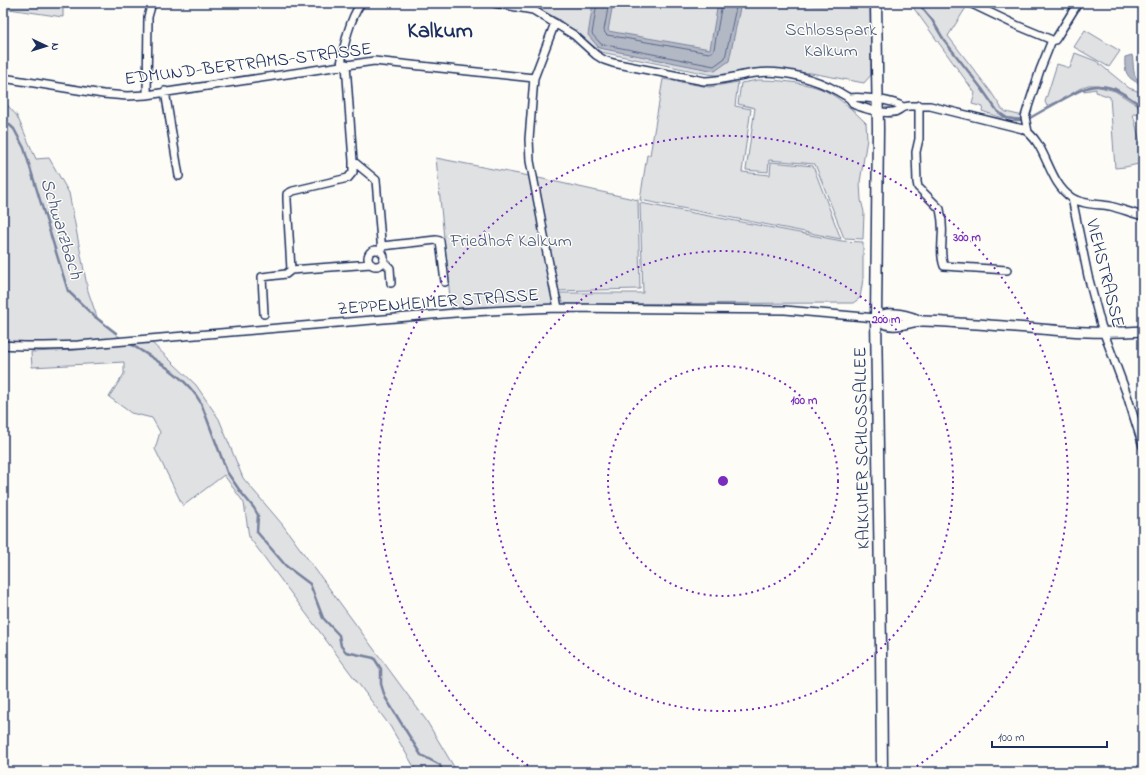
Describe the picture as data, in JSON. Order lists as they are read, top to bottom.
{
  "streets": {
    "main road": ["KALKUMER SCHLOSSALLEE"],
    "street": ["EDMUND-BERTRAMS-STRASSE", "VIEHSTRASSE", "ZEPPENHEIMER STRASSE"]
  },
  "crossings": [
    ["ZEPPENHEIMER STRASSE", "KALKUMER SCHLOSSALLEE"]
  ],
  "districts": ["Kalkum"],
  "water": ["Schwarzbach"],
  "parks": ["Schlosspark Kalkum", "Friedhof Kalkum"],
  "scale_bar": "100 m",
  "north": "right",
  "rings": ["300 m", "200 m", "100 m"]
}
